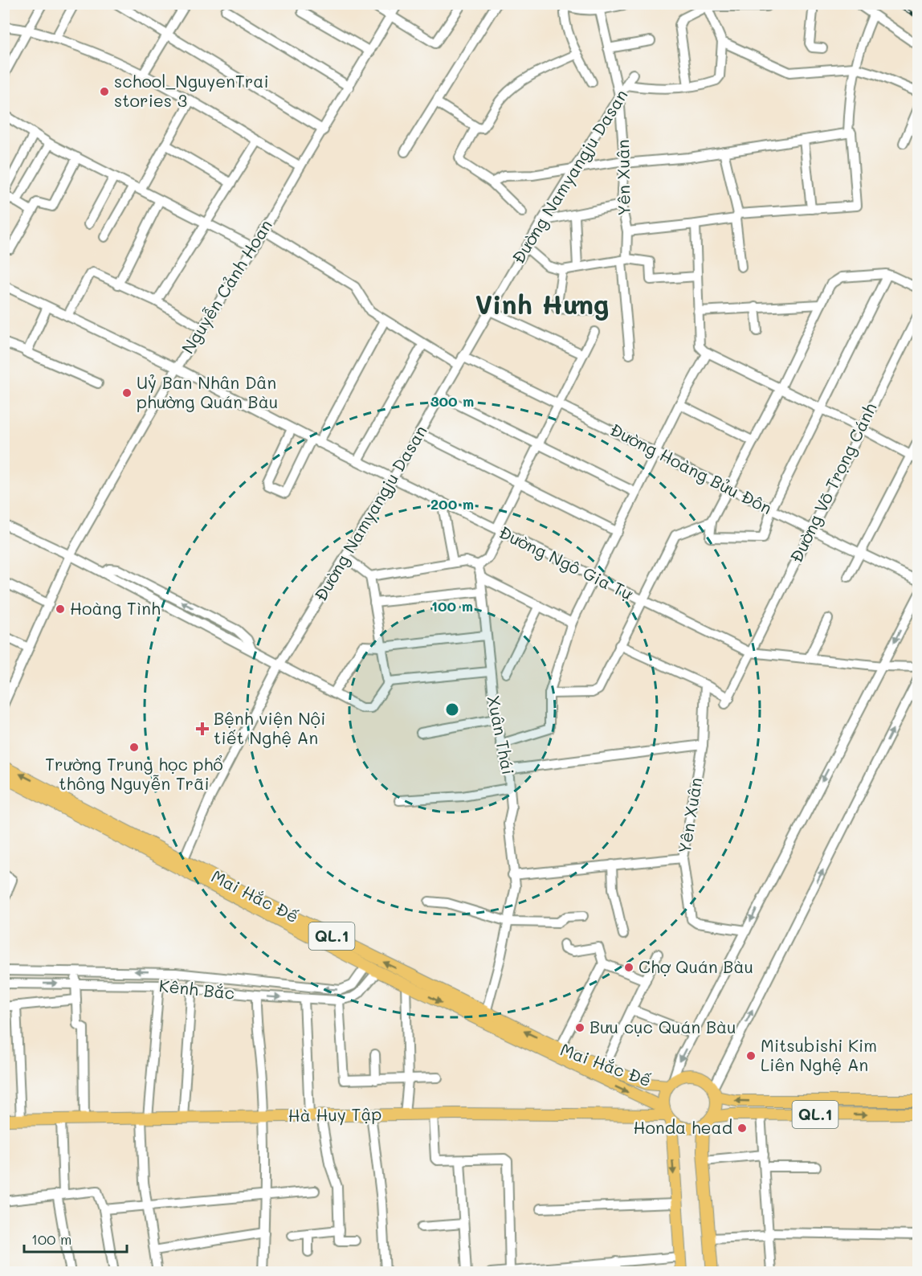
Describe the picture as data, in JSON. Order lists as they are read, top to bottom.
{
  "streets": {
    "main road": ["Mai Hắc Đế", "QL.1", "Hà Huy Tập"],
    "street": [
      "Đường Namyangju Dasan",
      "Yên Xuân",
      "Nguyễn Cảnh Hoan",
      "Đường Hoàng Bửu Đôn",
      "Đường Võ Trọng Cánh",
      "Đường Ngô Gia Tự",
      "Xuân Thái",
      "Kênh Bắc"
    ]
  },
  "crossings": [
    ["Đường Namyangju Dasan", "Yên Xuân"],
    ["Đường Namyangju Dasan", "Đường Hoàng Bửu Đôn"],
    ["Đường Namyangju Dasan", "Đường Ngô Gia Tự"],
    ["Đường Namyangju Dasan", "Mai Hắc Đế"],
    ["Yên Xuân", "Đường Võ Trọng Cánh"],
    ["Nguyễn Cảnh Hoan", "Đường Ngô Gia Tự"],
    ["Đường Hoàng Bửu Đôn", "Đường Võ Trọng Cánh"],
    ["Đường Võ Trọng Cánh", "Đường Ngô Gia Tự"],
    ["Xuân Thái", "Mai Hắc Đế"],
    ["Mai Hắc Đế", "QL.1"],
    ["Mai Hắc Đế", "Hà Huy Tập"],
    ["QL.1", "Hà Huy Tập"]
  ],
  "districts": ["Vinh Hưng"],
  "places": {
    "other": [
      "school_NguyenTrai stories 3",
      "Uỷ Ban Nhân Dân phường Quán Bàu",
      "Hoàng Tình",
      "Trường Trung học phổ thông Nguyễn Trãi",
      "Chợ Quán Bàu",
      "Bưu cục Quán Bàu",
      "Mitsubishi Kim Liên Nghệ An",
      "Honda head"
    ],
    "health": ["Bệnh viện Nội tiết Nghệ An"]
  },
  "scale_bar": "100 m",
  "rings": ["300 m", "200 m", "100 m"]
}
